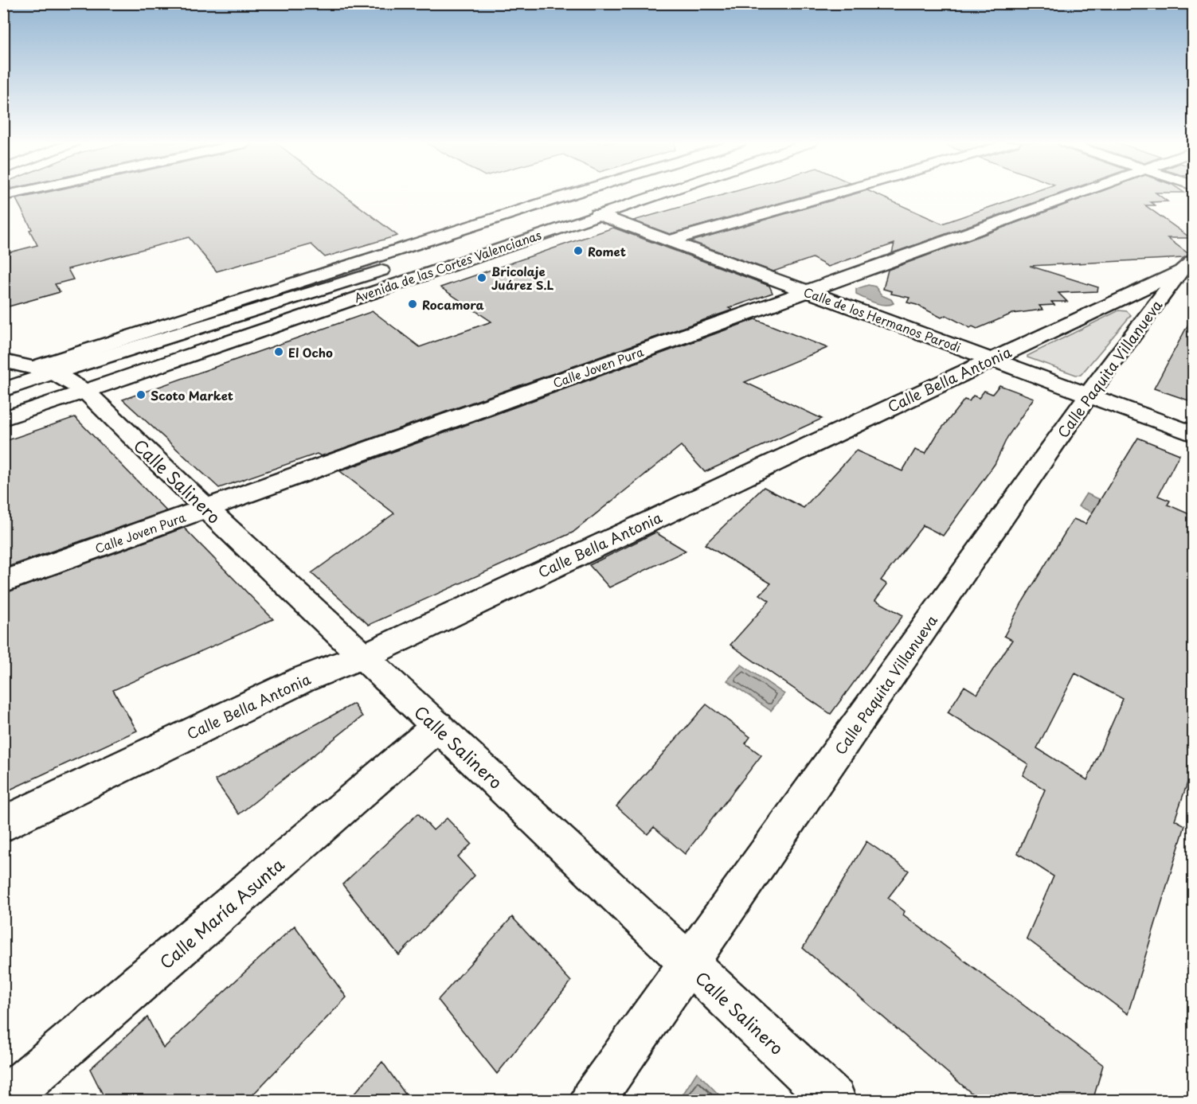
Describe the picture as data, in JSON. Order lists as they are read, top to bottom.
{
  "streets": {
    "street": [
      "Avenida de las Cortes Valencianas",
      "Calle de los Hermanos Parodi",
      "Calle Joven Pura",
      "Calle Paquita Villanueva",
      "Calle Bella Antonia",
      "Calle Salinero",
      "Calle María Asunta"
    ]
  },
  "crossings": [
    ["Avenida de las Cortes Valencianas", "Calle de los Hermanos Parodi"],
    ["Avenida de las Cortes Valencianas", "Calle Salinero"],
    ["Calle de los Hermanos Parodi", "Calle Joven Pura"],
    ["Calle de los Hermanos Parodi", "Calle Paquita Villanueva"],
    ["Calle de los Hermanos Parodi", "Calle Bella Antonia"],
    ["Calle Joven Pura", "Calle Salinero"],
    ["Calle Paquita Villanueva", "Calle Bella Antonia"],
    ["Calle Paquita Villanueva", "Calle Salinero"],
    ["Calle Bella Antonia", "Calle Salinero"],
    ["Calle Salinero", "Calle María Asunta"]
  ],
  "places": [
    "Romet",
    "Bricolaje Juárez S.L",
    "Rocamora",
    "El Ocho",
    "Scoto Market"
  ]
}
